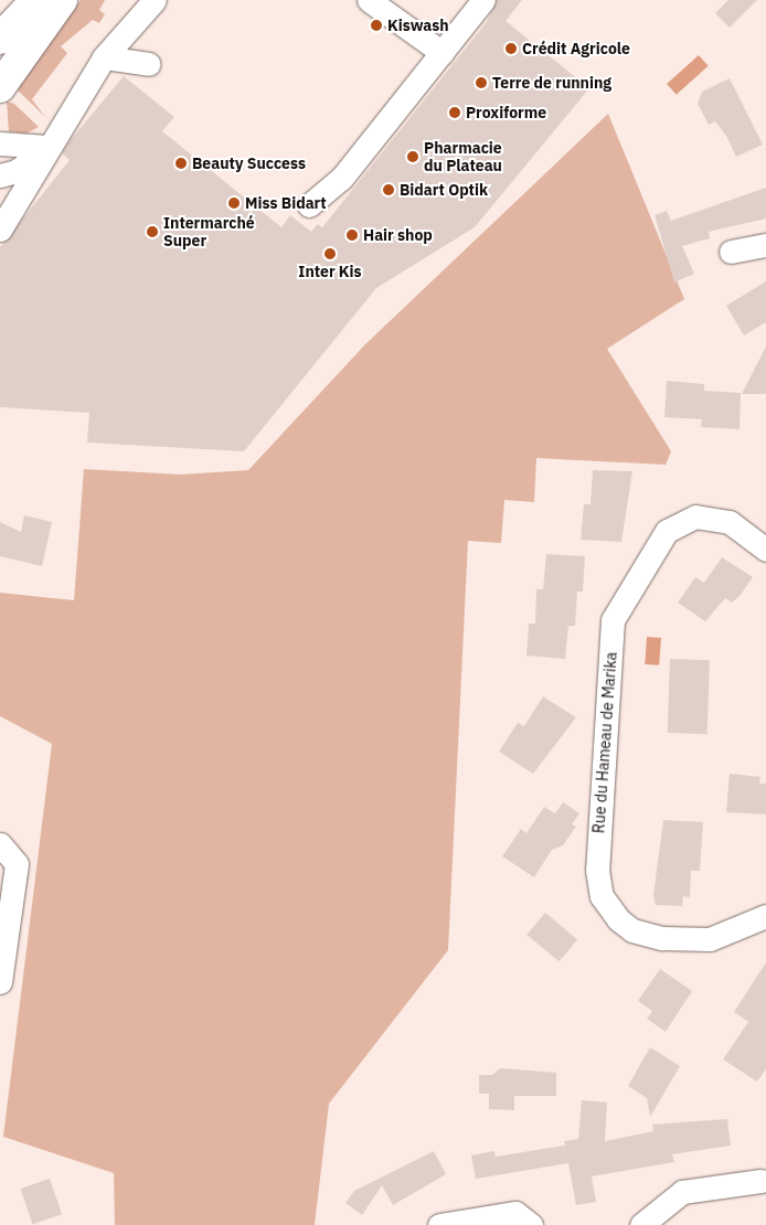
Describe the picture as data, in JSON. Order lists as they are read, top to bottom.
{
  "streets": {
    "street": ["Rue du Hameau de Marika"]
  },
  "places": [
    "Kiswash",
    "Crédit Agricole",
    "Terre de running",
    "Proxiforme",
    "Pharmacie du Plateau",
    "Beauty Success",
    "Bidart Optik",
    "Miss Bidart",
    "Intermarché Super",
    "Hair shop",
    "Inter Kis"
  ]
}
